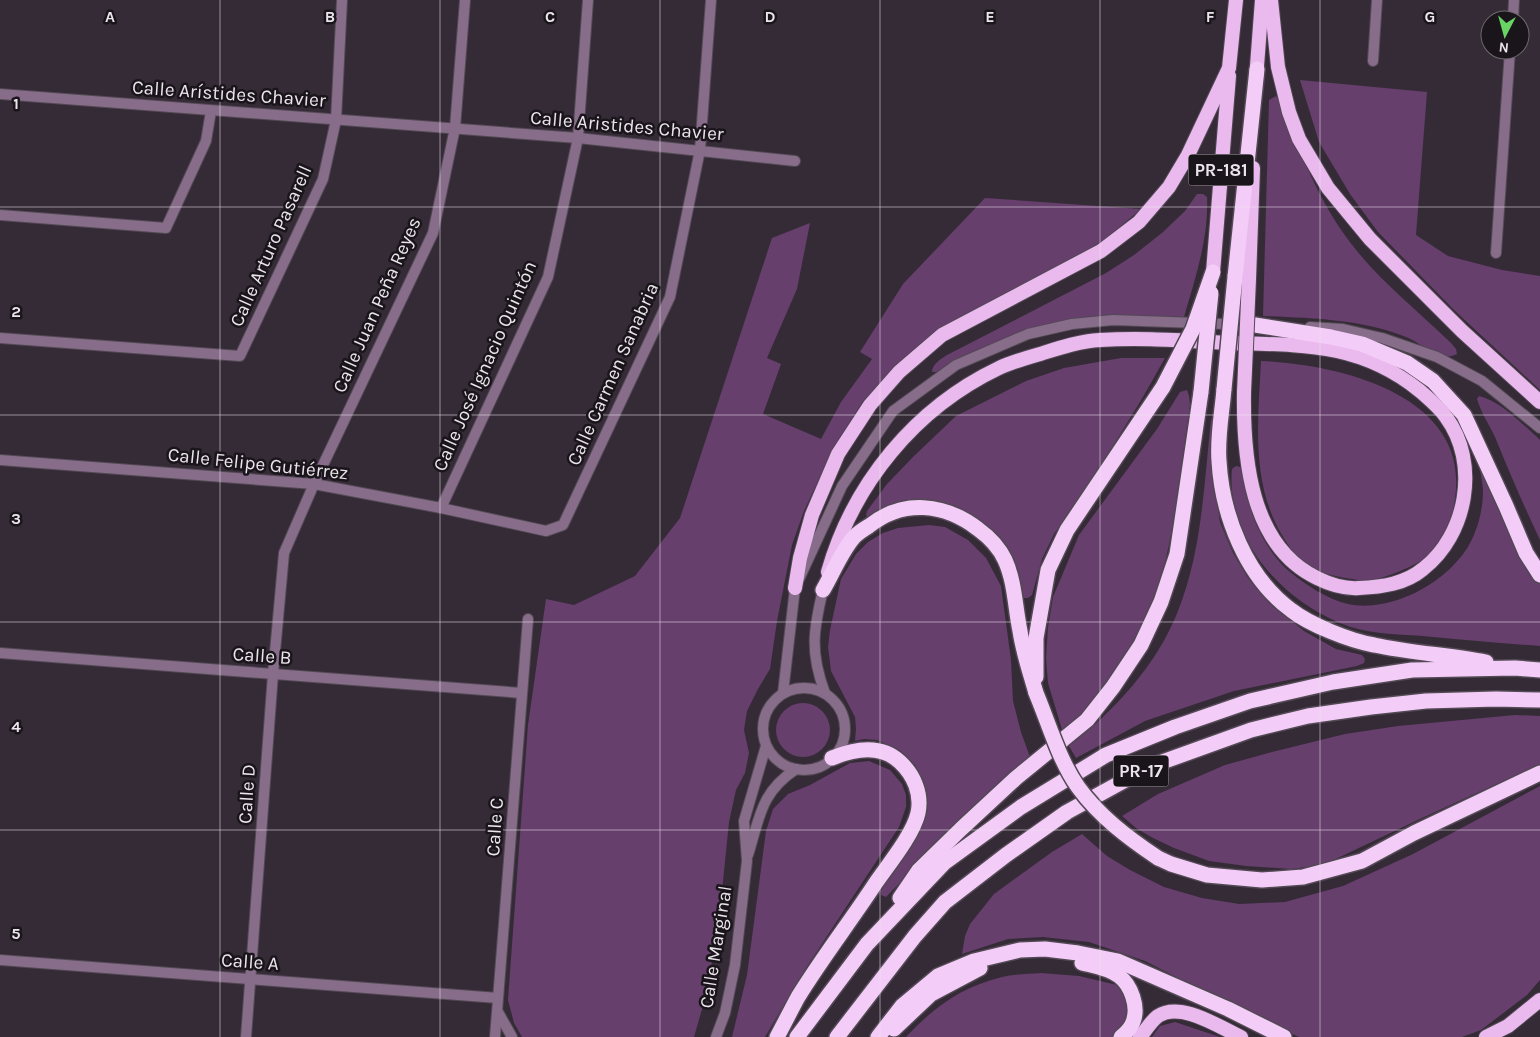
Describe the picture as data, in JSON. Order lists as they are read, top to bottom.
{
  "streets": {
    "highway": ["PR-181", "PR-17"],
    "street": [
      "Calle Arístides Chavier",
      "Calle Aristides Chavier",
      "Calle Arturo Pasarell",
      "Calle Juan Peña Reyes",
      "Calle José Ignacio Quintón",
      "Calle Carmen Sanabria",
      "Calle Felipe Gutiérrez",
      "Calle B",
      "Calle D",
      "Calle C",
      "Calle Marginal",
      "Calle A"
    ]
  },
  "crossings": [
    ["Calle Arístides Chavier", "Calle Aristides Chavier"],
    ["Calle Arístides Chavier", "Calle Arturo Pasarell"],
    ["Calle Arístides Chavier", "Calle Juan Peña Reyes"],
    ["Calle Aristides Chavier", "Calle Juan Peña Reyes"],
    ["Calle Aristides Chavier", "Calle José Ignacio Quintón"],
    ["Calle Aristides Chavier", "Calle Carmen Sanabria"],
    ["Calle Juan Peña Reyes", "Calle Felipe Gutiérrez"],
    ["Calle Juan Peña Reyes", "Calle D"],
    ["Calle José Ignacio Quintón", "Calle Felipe Gutiérrez"],
    ["Calle Carmen Sanabria", "Calle Felipe Gutiérrez"],
    ["Calle B", "Calle D"],
    ["Calle B", "Calle C"],
    ["Calle D", "Calle A"],
    ["Calle C", "Calle A"]
  ],
  "north": "bottom",
  "grid": {
    "columns": [
      "A",
      "B",
      "C",
      "D",
      "E",
      "F",
      "G"
    ],
    "rows": [
      "1",
      "2",
      "3",
      "4",
      "5"
    ]
  }
}
